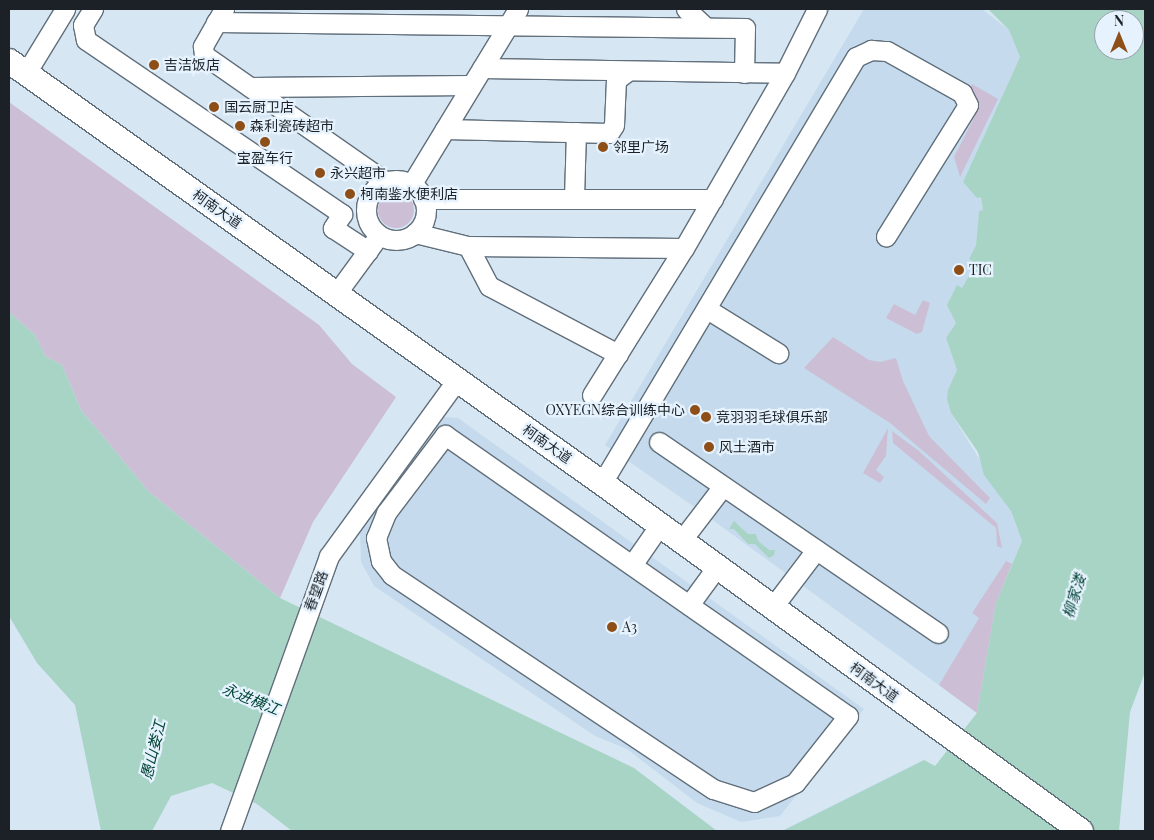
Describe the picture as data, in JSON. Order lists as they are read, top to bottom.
{
  "streets": {
    "main road": ["柯南大道"],
    "street": ["春望路"]
  },
  "crossings": [
    ["柯南大道", "春望路"]
  ],
  "water": ["柳家溇", "永进横江", "愚山娄江"],
  "places": [
    "吉洁饭店",
    "国云厨卫店",
    "森利瓷砖超市",
    "宝盈车行",
    "邻里广场",
    "永兴超市",
    "柯南鉴水便利店",
    "TIC",
    "OXYEGN综合训练中心",
    "竞羽羽毛球俱乐部",
    "风土酒市",
    "A3"
  ],
  "north": "top"
}
